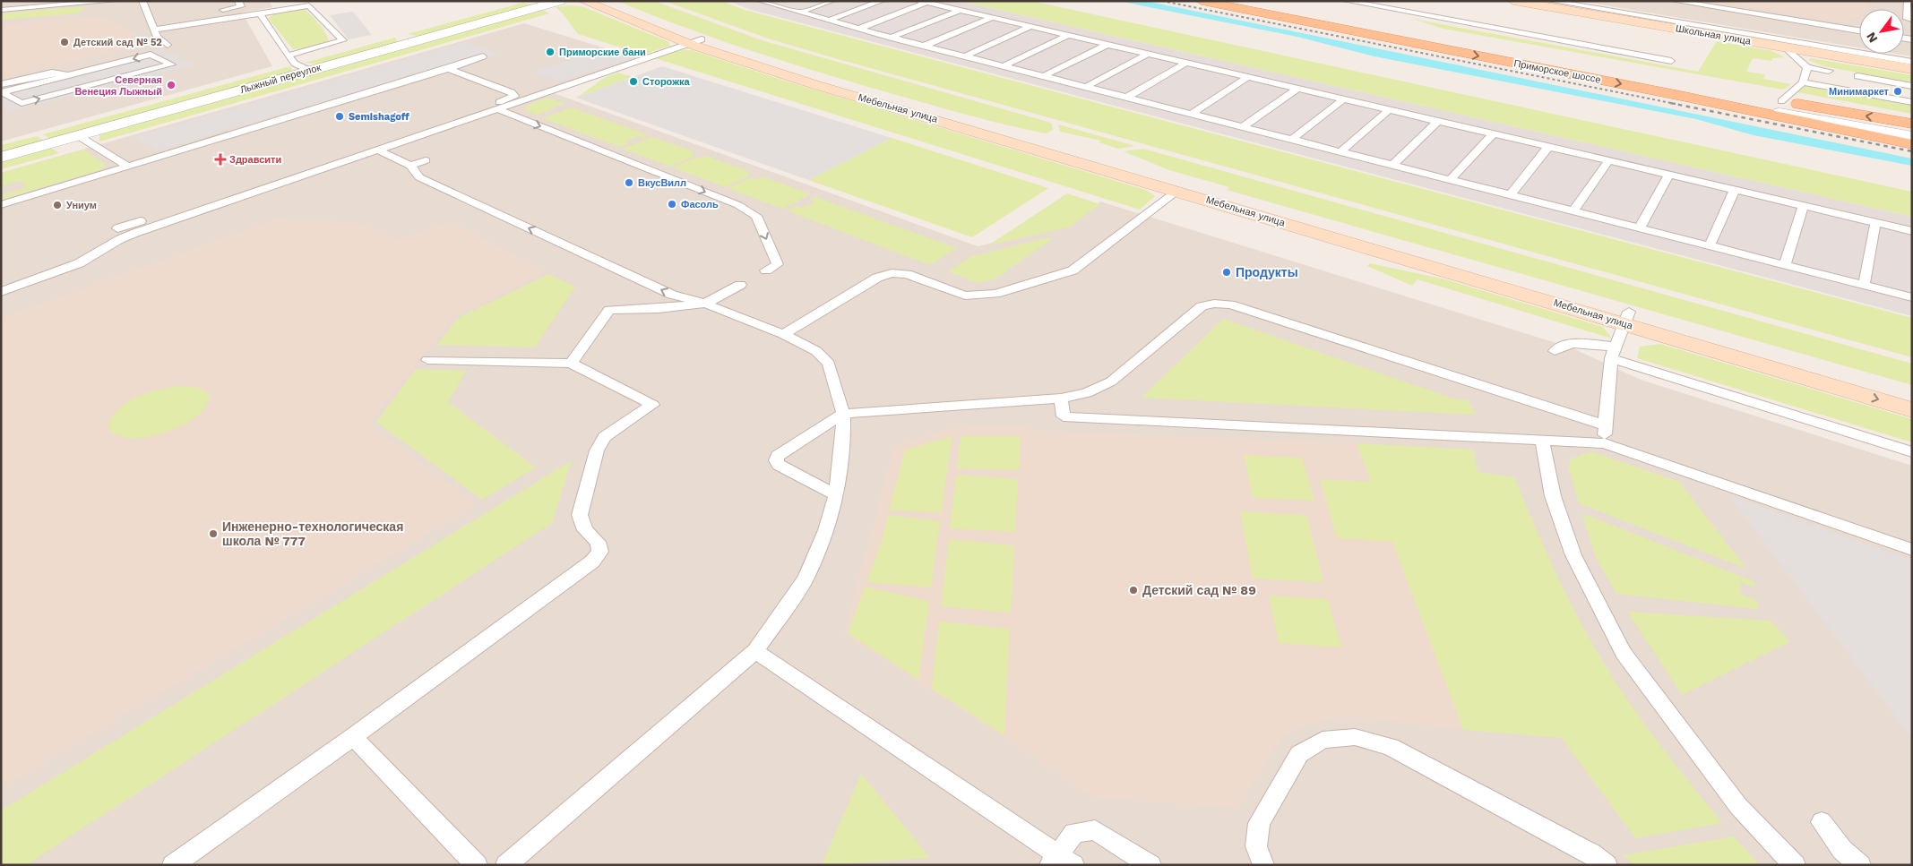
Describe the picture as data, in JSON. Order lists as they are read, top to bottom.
{
  "streets": {
    "main road": ["Приморское шоссе"],
    "street": ["Школьная улица", "Лыжный переулок", "Мебельная улица"]
  },
  "places": {
    "other": [
      "Детский сад № 52",
      "Приморские бани",
      "Сторожка",
      "Северная Венеция Лыжный",
      "Минимаркет",
      "Semishagoff",
      "ВкусВилл",
      "Фасоль",
      "Униум",
      "Продукты",
      "Инженерно-технологическая школа № 777",
      "Детский сад № 89"
    ],
    "health": ["Здравсити"]
  },
  "north": "bottom left"
}
